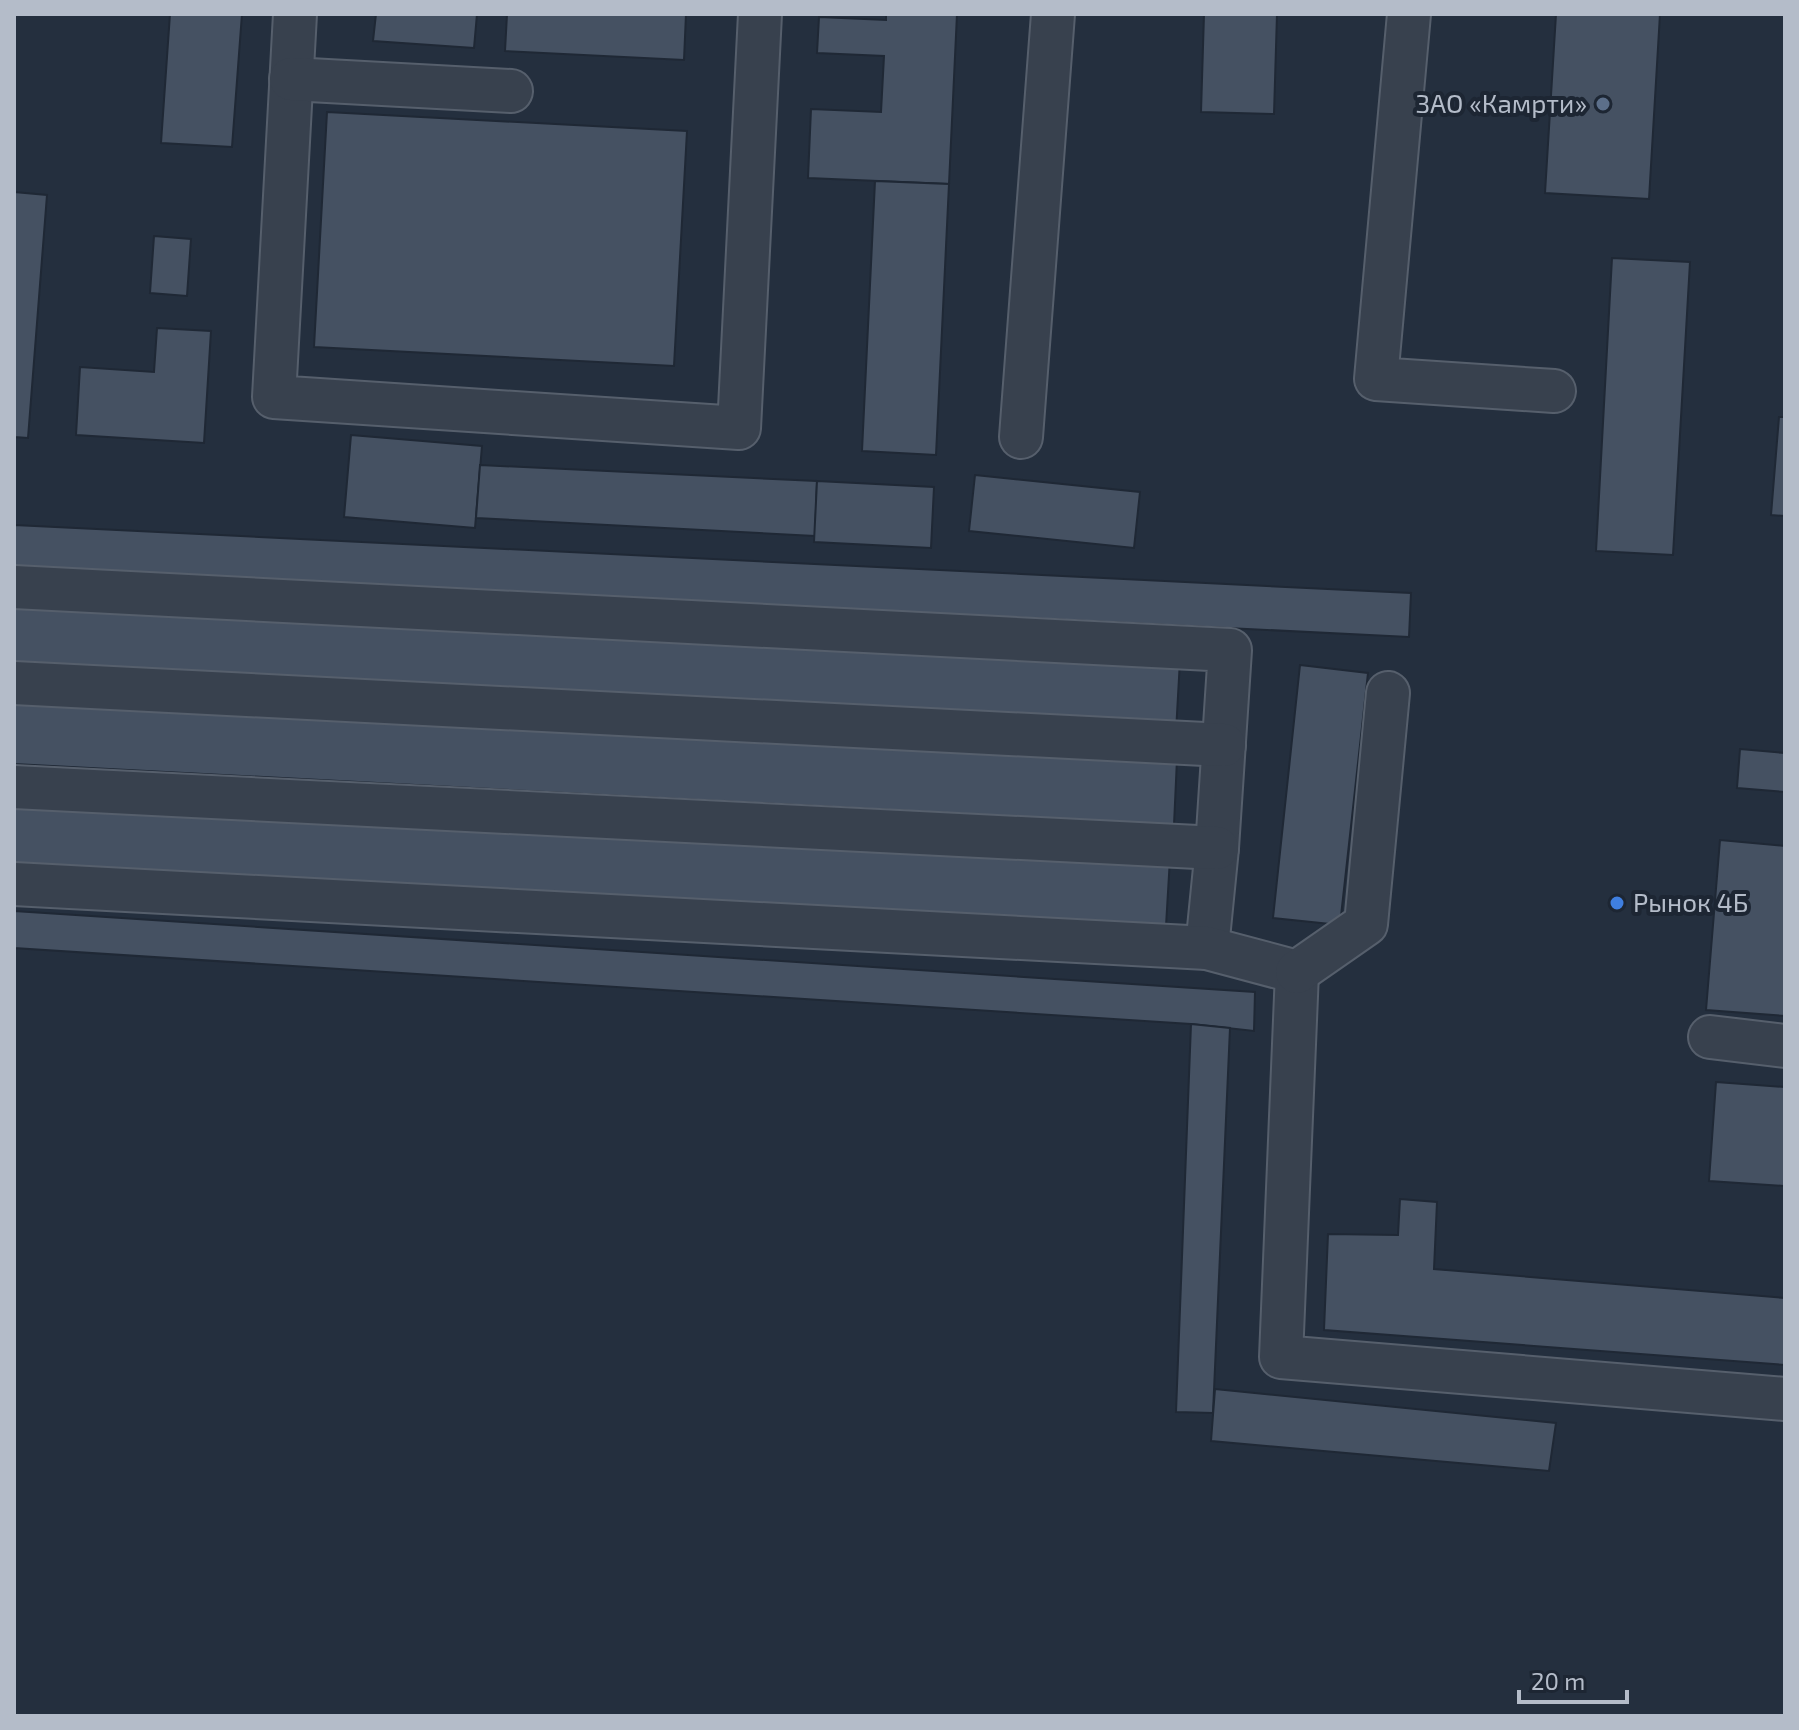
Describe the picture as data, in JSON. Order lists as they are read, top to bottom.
{
  "places": ["ЗАО «Камрти»", "Рынок 4Б"],
  "scale_bar": "20 m"
}
